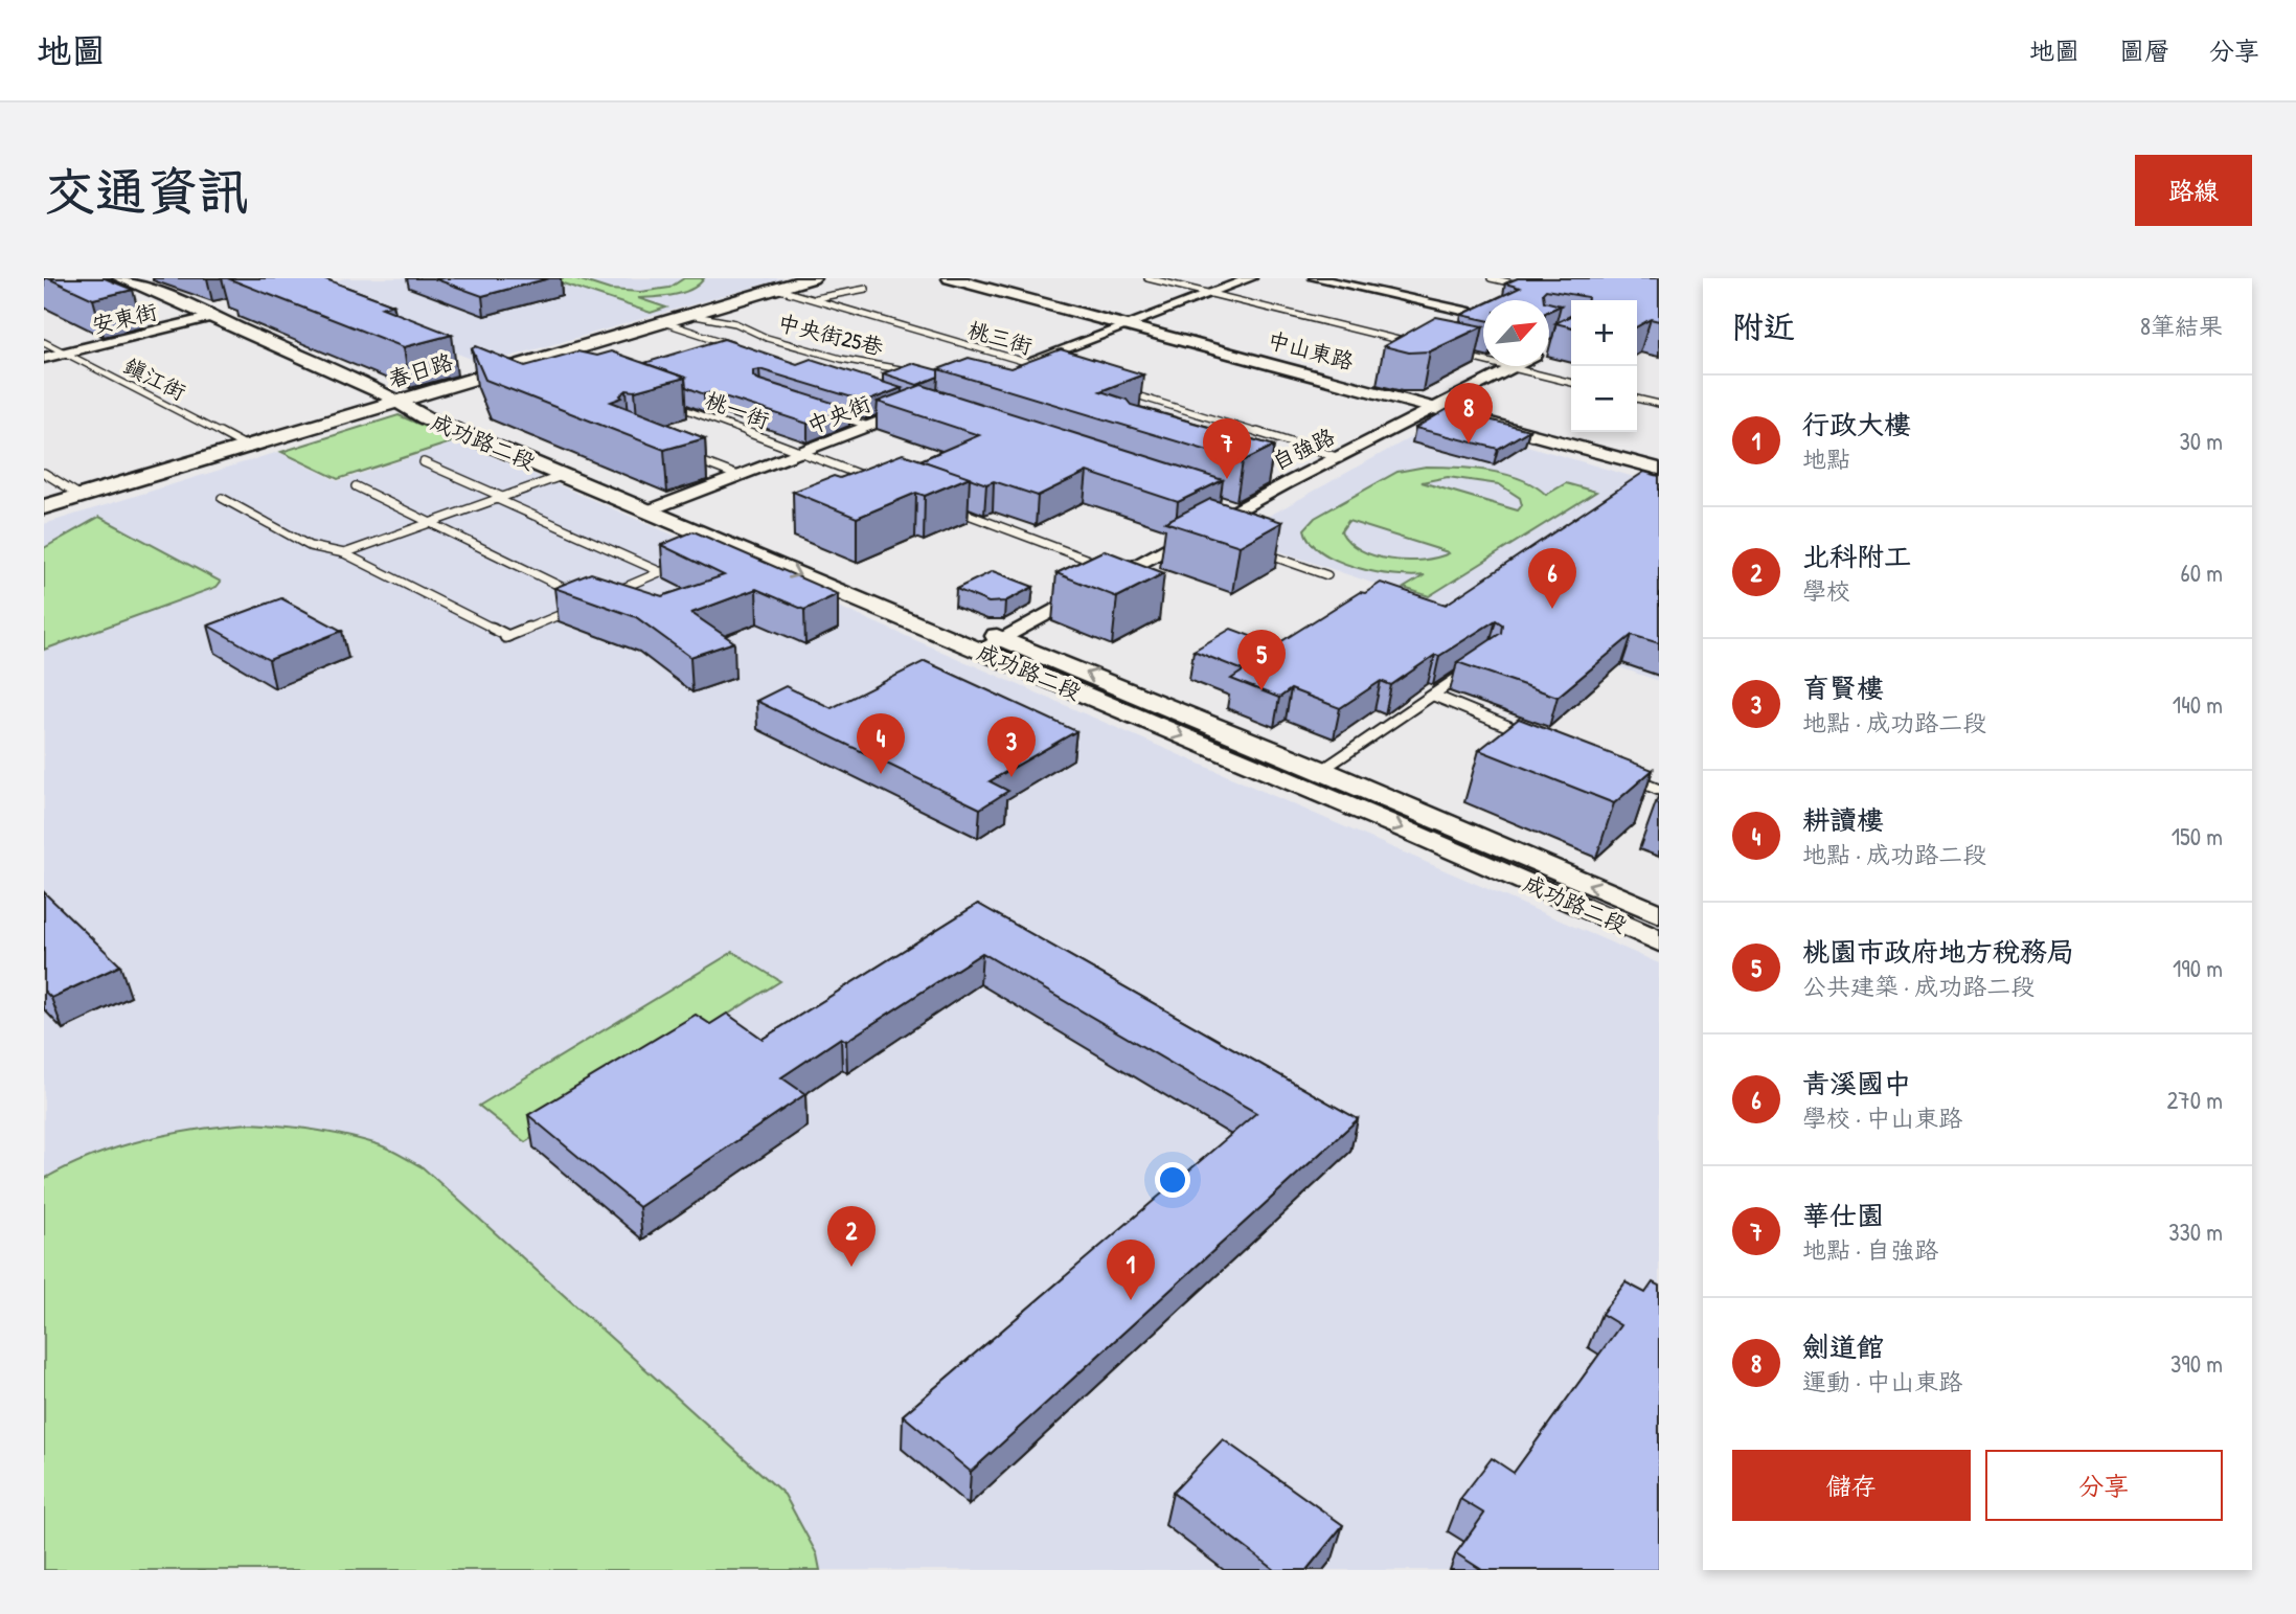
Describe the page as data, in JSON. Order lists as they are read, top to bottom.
{
  "streets": {
    "main road": ["春日路"],
    "street": [
      "安東街",
      "中山東路",
      "中央街",
      "成功路二段",
      "自強路"
    ],
    "lane": [
      "中央街25巷",
      "桃三街",
      "鎮江街",
      "桃一街"
    ]
  },
  "crossings": [
    ["安東街", "鎮江街"],
    ["安東街", "成功路二段"],
    ["中央街25巷", "春日路"],
    ["桃三街", "春日路"],
    ["中山東路", "自強路"],
    ["春日路", "鎮江街"],
    ["春日路", "成功路二段"],
    ["桃一街", "中央街"],
    ["中央街", "成功路二段"],
    ["成功路二段", "自強路"]
  ],
  "north": "top right",
  "page": {
    "header": "地圖",
    "nav": ["地圖", "圖層", "分享"],
    "buttons": [
      "路線",
      ["儲存", "分享"]
    ],
    "title": "交通資訊",
    "heading": ["附近", "8筆結果"],
    "map_buttons": ["+", "−"],
    "list": [
      {
        "mark": "1",
        "name": "行政大樓",
        "note": "地點",
        "value": "30 m"
      },
      {
        "mark": "2",
        "name": "北科附工",
        "note": "學校",
        "value": "60 m"
      },
      {
        "mark": "3",
        "name": "育賢樓",
        "note": "地點 · 成功路二段",
        "value": "140 m"
      },
      {
        "mark": "4",
        "name": "耕讀樓",
        "note": "地點 · 成功路二段",
        "value": "150 m"
      },
      {
        "mark": "5",
        "name": "桃園市政府地方稅務局",
        "note": "公共建築 · 成功路二段",
        "value": "190 m"
      },
      {
        "mark": "6",
        "name": "青溪國中",
        "note": "學校 · 中山東路",
        "value": "270 m"
      },
      {
        "mark": "7",
        "name": "華仕園",
        "note": "地點 · 自強路",
        "value": "330 m"
      },
      {
        "mark": "8",
        "name": "劍道館",
        "note": "運動 · 中山東路",
        "value": "390 m"
      }
    ],
    "pins": [
      "8",
      "7",
      "6",
      "5",
      "4",
      "3",
      "2",
      "1"
    ]
  }
}
